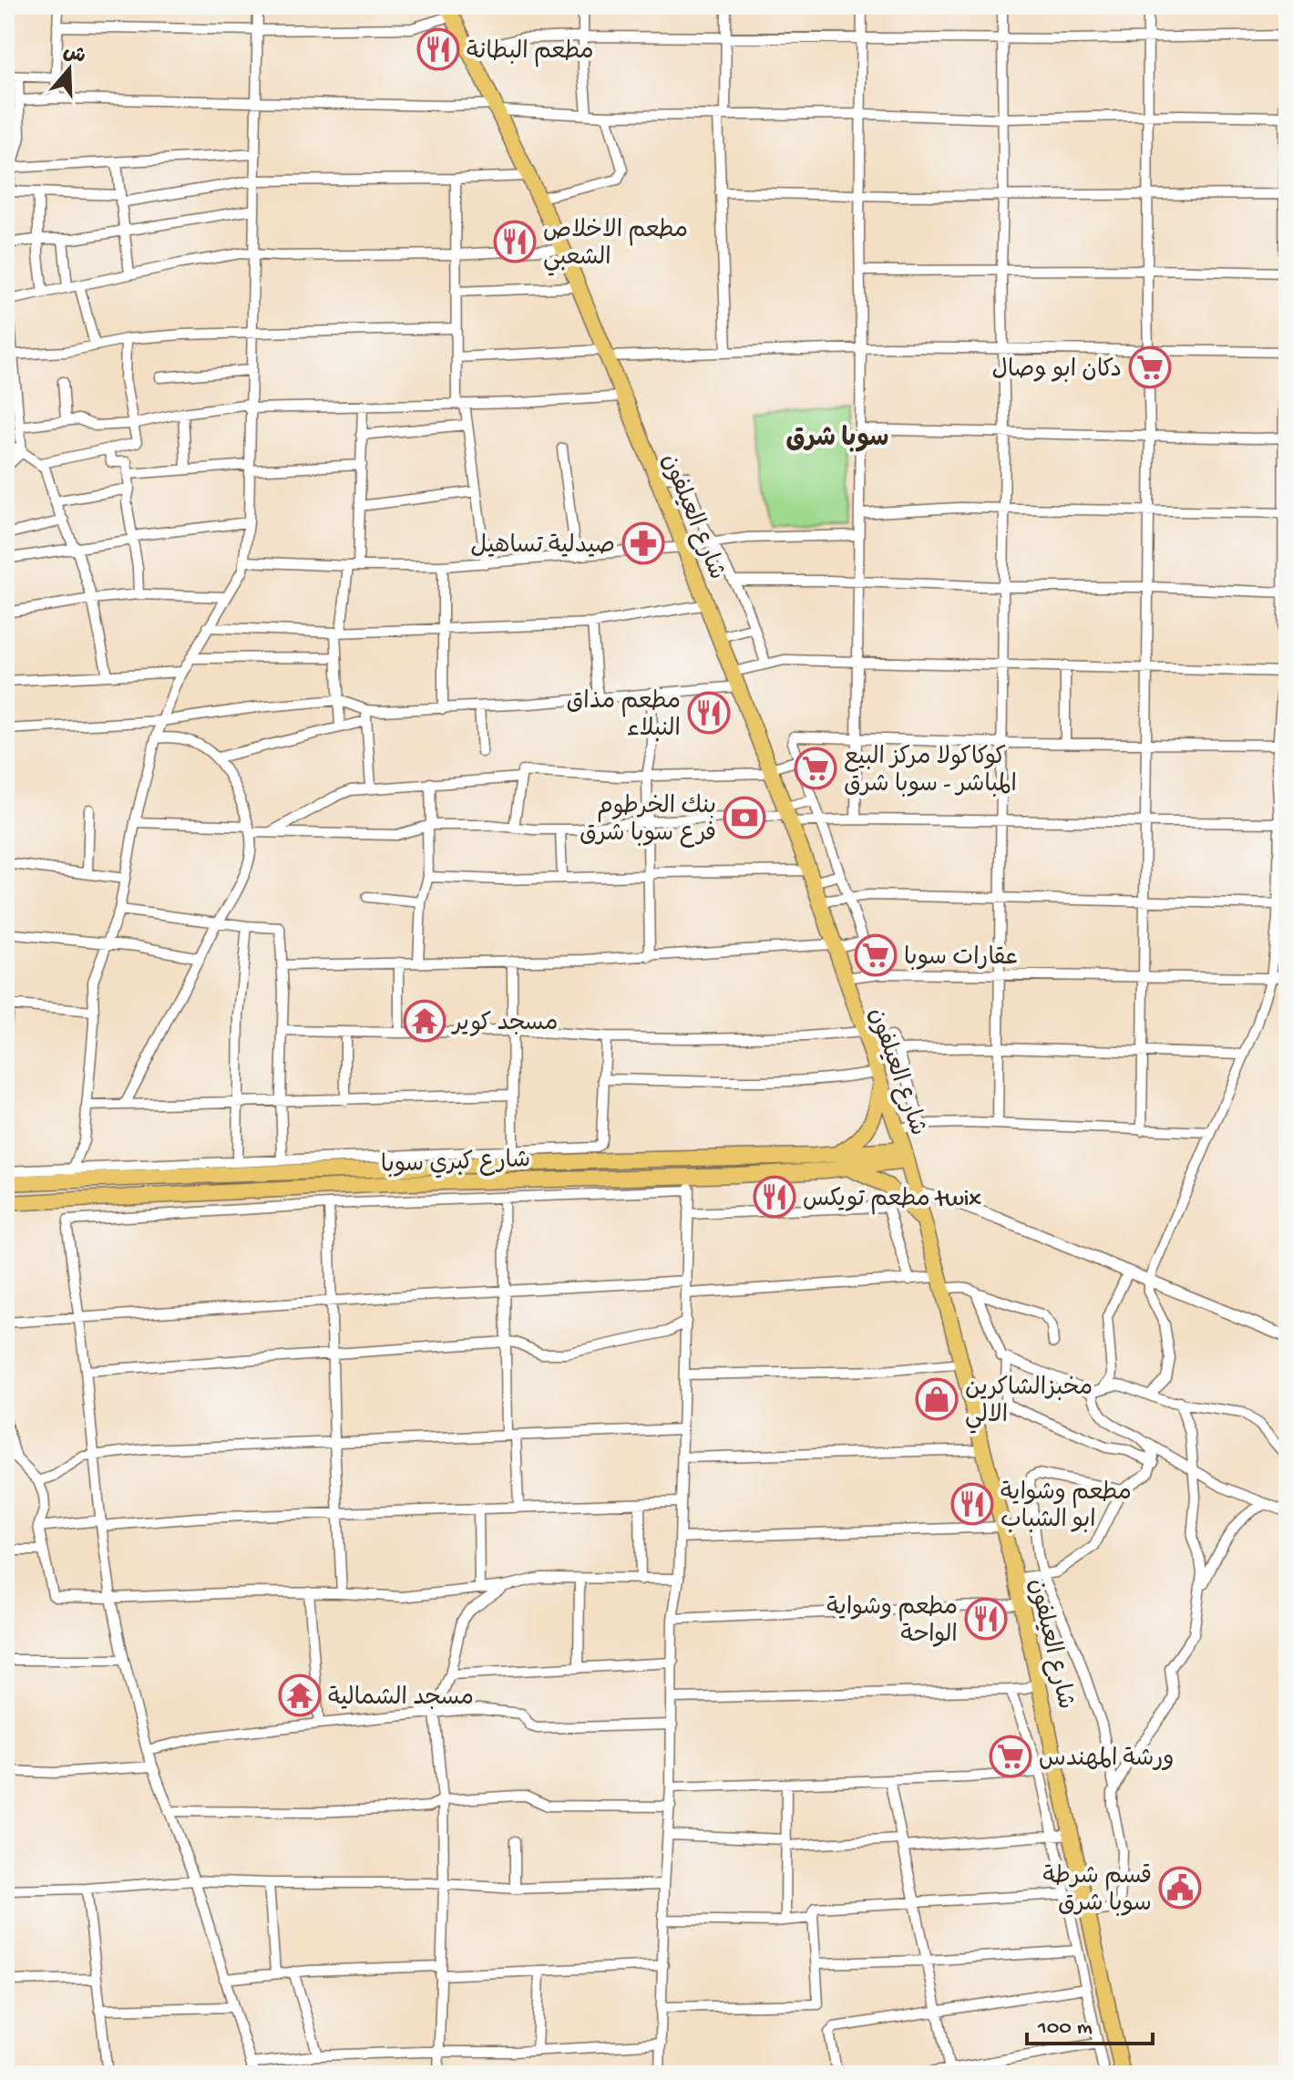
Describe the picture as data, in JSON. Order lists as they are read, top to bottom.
{
  "streets": {
    "highway": ["شارع العيلفون", "شارع كبري سوبا"]
  },
  "crossings": [
    ["شارع العيلفون", "شارع كبري سوبا"]
  ],
  "districts": ["سوبا شرق"],
  "places": {
    "restaurant": [
      "مطعم البطانة",
      "مطعم الاخلاص الشعبي",
      "مطعم مذاق النبلاء",
      "مطعم تويكس twix",
      "مطعم وشواية ابو الشباب",
      "مطعم وشواية الواحة"
    ],
    "supermarket": [
      "دكان ابو وصال",
      "كوكاكولا مركز البيع المباشر - سوبا شرق",
      "عقارات سوبا",
      "ورشة المهندس"
    ],
    "pharmacy": ["صيدلية تساهيل"],
    "bank": ["بنك الخرطوم فرع سوبا شرق"],
    "temple": ["مسجد كوير", "مسجد الشمالية"],
    "shop": ["مخبزالشاكرين الالي"],
    "public building": ["قسم شرطة سوبا شرق"]
  },
  "scale_bar": "100 m",
  "north": "top"
}
